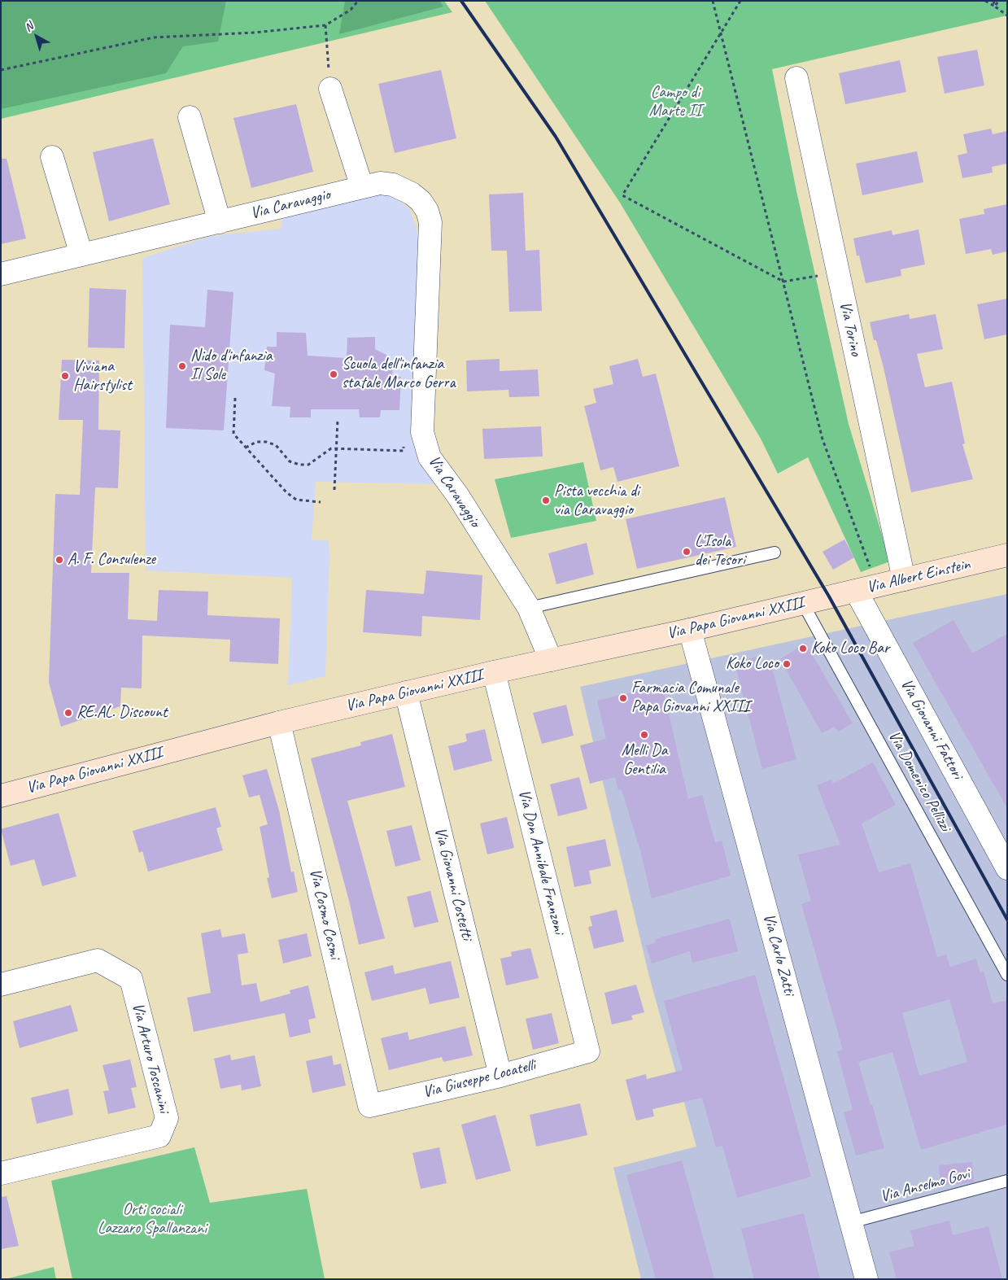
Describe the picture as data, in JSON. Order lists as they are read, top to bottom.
{
  "streets": {
    "main road": ["Via Albert Einstein", "Via Papa Giovanni XXIII"],
    "street": [
      "Via Caravaggio",
      "Via Torino",
      "Via Giovanni Fattori",
      "Via Don Annibale Franzoni",
      "Via Giovanni Costetti",
      "Via Cosmo Cosmi",
      "Via Carlo Zatti",
      "Via Arturo Toscanini",
      "Via Giuseppe Locatelli"
    ],
    "lane": ["Via Domenico Pellizzi", "Via Anselmo Govi"]
  },
  "crossings": [
    ["Via Caravaggio", "Via Papa Giovanni XXIII"],
    ["Via Torino", "Via Albert Einstein"],
    ["Via Albert Einstein", "Via Papa Giovanni XXIII"],
    ["Via Albert Einstein", "Via Giovanni Fattori"],
    ["Via Papa Giovanni XXIII", "Via Domenico Pellizzi"],
    ["Via Papa Giovanni XXIII", "Via Don Annibale Franzoni"],
    ["Via Papa Giovanni XXIII", "Via Giovanni Costetti"],
    ["Via Papa Giovanni XXIII", "Via Cosmo Cosmi"],
    ["Via Papa Giovanni XXIII", "Via Carlo Zatti"],
    ["Via Don Annibale Franzoni", "Via Giuseppe Locatelli"],
    ["Via Giovanni Costetti", "Via Giuseppe Locatelli"],
    ["Via Cosmo Cosmi", "Via Giuseppe Locatelli"],
    ["Via Carlo Zatti", "Via Anselmo Govi"]
  ],
  "parks": ["Campo di Marte II", "Orti sociali Lazzaro Spallanzani"],
  "places": [
    "Nido d'infanzia Il Sole",
    "Scuola dell'infanzia statale Marco Gerra",
    "Viviana Hairstylist",
    "Pista vecchia di via Caravaggio",
    "L'Isola dei Tesori",
    "A. F. Consulenze",
    "Koko Loco Bar",
    "Koko Loco",
    "Farmacia Comunale Papa Giovanni XXIII",
    "RE.AL. Discount",
    "Melli Da Gentilia"
  ],
  "north": "top left"
}
